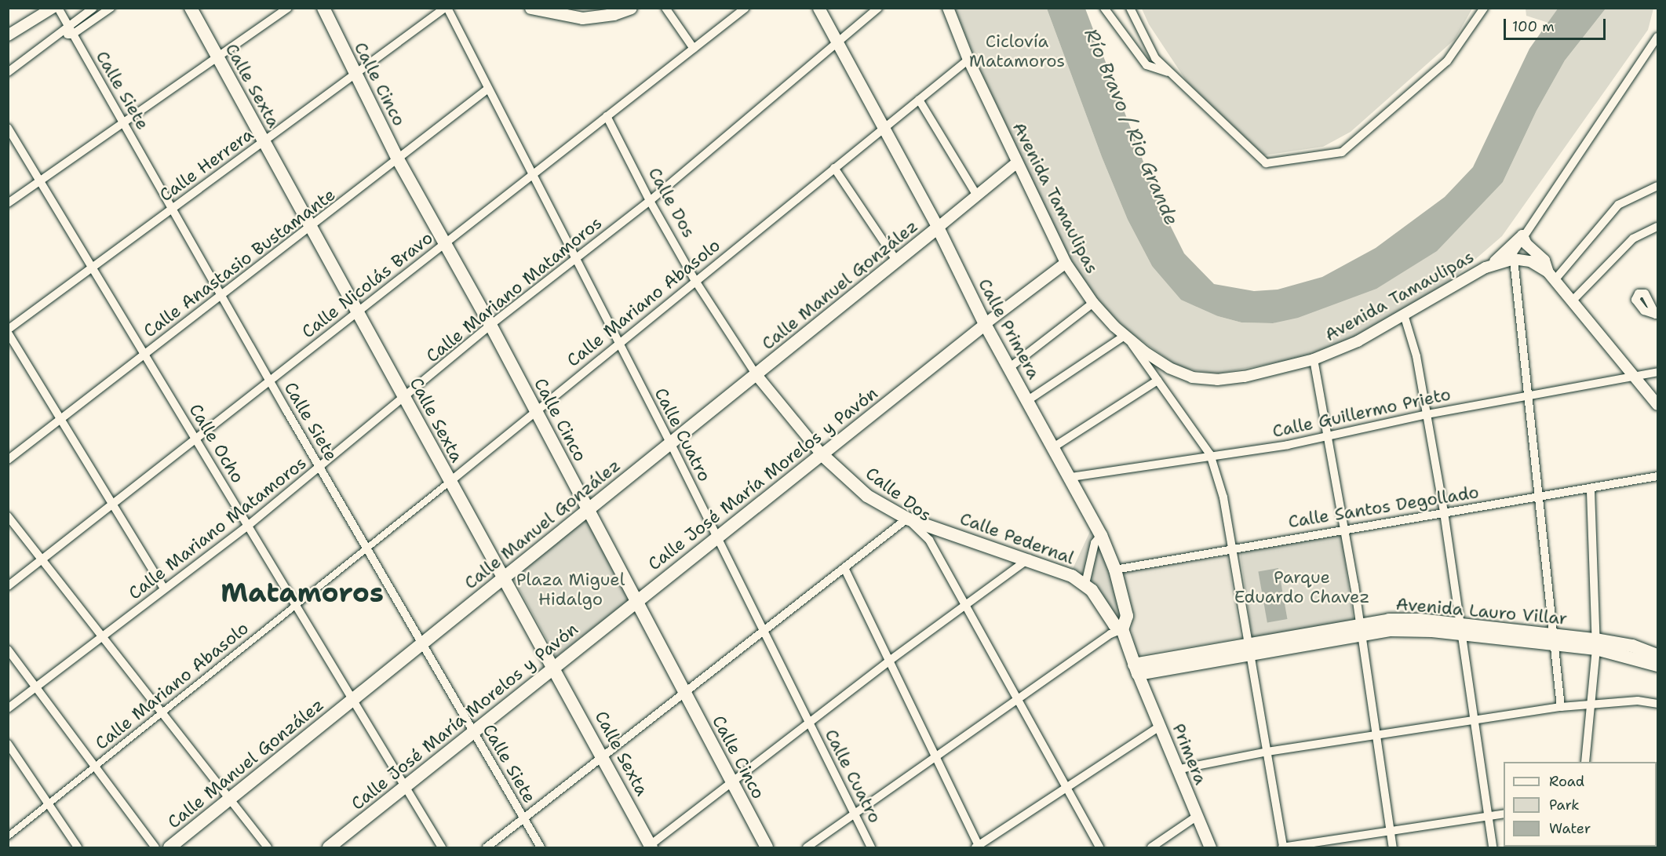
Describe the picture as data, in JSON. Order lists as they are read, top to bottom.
{
  "streets": {
    "main road": [
      "Calle Cinco",
      "Calle Sexta",
      "Calle Dos",
      "Calle Manuel González",
      "Calle Primera",
      "Calle José María Morelos y Pavón",
      "Calle Pedernal",
      "Avenida Lauro Villar",
      "Primera"
    ],
    "street": [
      "Calle Siete",
      "Calle Herrera",
      "Avenida Tamaulipas",
      "Calle Anastasio Bustamante",
      "Calle Nicolás Bravo",
      "Calle Mariano Matamoros",
      "Calle Mariano Abasolo",
      "Calle Guillermo Prieto",
      "Calle Cuatro",
      "Calle Ocho",
      "Calle Santos Degollado"
    ]
  },
  "crossings": [
    ["Calle Cinco", "Calle Herrera"],
    ["Calle Cinco", "Calle Anastasio Bustamante"],
    ["Calle Cinco", "Calle Nicolás Bravo"],
    ["Calle Cinco", "Calle Manuel González"],
    ["Calle Cinco", "Calle Mariano Matamoros"],
    ["Calle Cinco", "Calle Mariano Abasolo"],
    ["Calle Cinco", "Calle José María Morelos y Pavón"],
    ["Calle Sexta", "Calle Herrera"],
    ["Calle Sexta", "Calle Anastasio Bustamante"],
    ["Calle Sexta", "Calle Nicolás Bravo"],
    ["Calle Sexta", "Calle Manuel González"],
    ["Calle Sexta", "Calle Mariano Matamoros"],
    ["Calle Sexta", "Calle Mariano Abasolo"],
    ["Calle Sexta", "Calle José María Morelos y Pavón"],
    ["Calle Siete", "Calle Herrera"],
    ["Calle Siete", "Calle Anastasio Bustamante"],
    ["Calle Siete", "Calle Nicolás Bravo"],
    ["Calle Siete", "Calle Manuel González"],
    ["Calle Siete", "Calle Mariano Matamoros"],
    ["Calle Siete", "Calle Mariano Abasolo"],
    ["Calle Siete", "Calle José María Morelos y Pavón"],
    ["Calle Herrera", "Calle Cuatro"],
    ["Calle Herrera", "Calle Ocho"],
    ["Avenida Tamaulipas", "Calle Mariano Abasolo"],
    ["Avenida Tamaulipas", "Calle José María Morelos y Pavón"],
    ["Calle Dos", "Calle Nicolás Bravo"],
    ["Calle Dos", "Calle Manuel González"],
    ["Calle Dos", "Calle Mariano Matamoros"],
    ["Calle Dos", "Calle Mariano Abasolo"],
    ["Calle Dos", "Calle José María Morelos y Pavón"],
    ["Calle Dos", "Calle Pedernal"],
    ["Calle Anastasio Bustamante", "Calle Cuatro"],
    ["Calle Anastasio Bustamante", "Calle Ocho"],
    ["Calle Nicolás Bravo", "Calle Cuatro"],
    ["Calle Nicolás Bravo", "Calle Ocho"],
    ["Calle Manuel González", "Calle Primera"],
    ["Calle Manuel González", "Calle Cuatro"],
    ["Calle Manuel González", "Calle Ocho"],
    ["Calle Mariano Matamoros", "Calle Primera"],
    ["Calle Mariano Matamoros", "Calle Cuatro"],
    ["Calle Mariano Matamoros", "Calle Ocho"],
    ["Calle Mariano Abasolo", "Calle Primera"],
    ["Calle Mariano Abasolo", "Calle Cuatro"],
    ["Calle Mariano Abasolo", "Calle Ocho"],
    ["Calle Primera", "Calle Guillermo Prieto"],
    ["Calle Primera", "Calle José María Morelos y Pavón"],
    ["Calle Primera", "Calle Santos Degollado"],
    ["Calle Primera", "Calle Pedernal"],
    ["Calle Primera", "Avenida Lauro Villar"],
    ["Calle Primera", "Primera"],
    ["Calle Cuatro", "Calle José María Morelos y Pavón"],
    ["Calle Ocho", "Calle José María Morelos y Pavón"],
    ["Avenida Lauro Villar", "Primera"]
  ],
  "districts": ["Matamoros"],
  "water": ["Río Bravo / Rio Grande"],
  "parks": ["Ciclovía Matamoros", "Parque Eduardo Chavez", "Plaza Miguel Hidalgo"],
  "legend": ["Road", "Park", "Water"],
  "scale_bar": "100 m"
}
